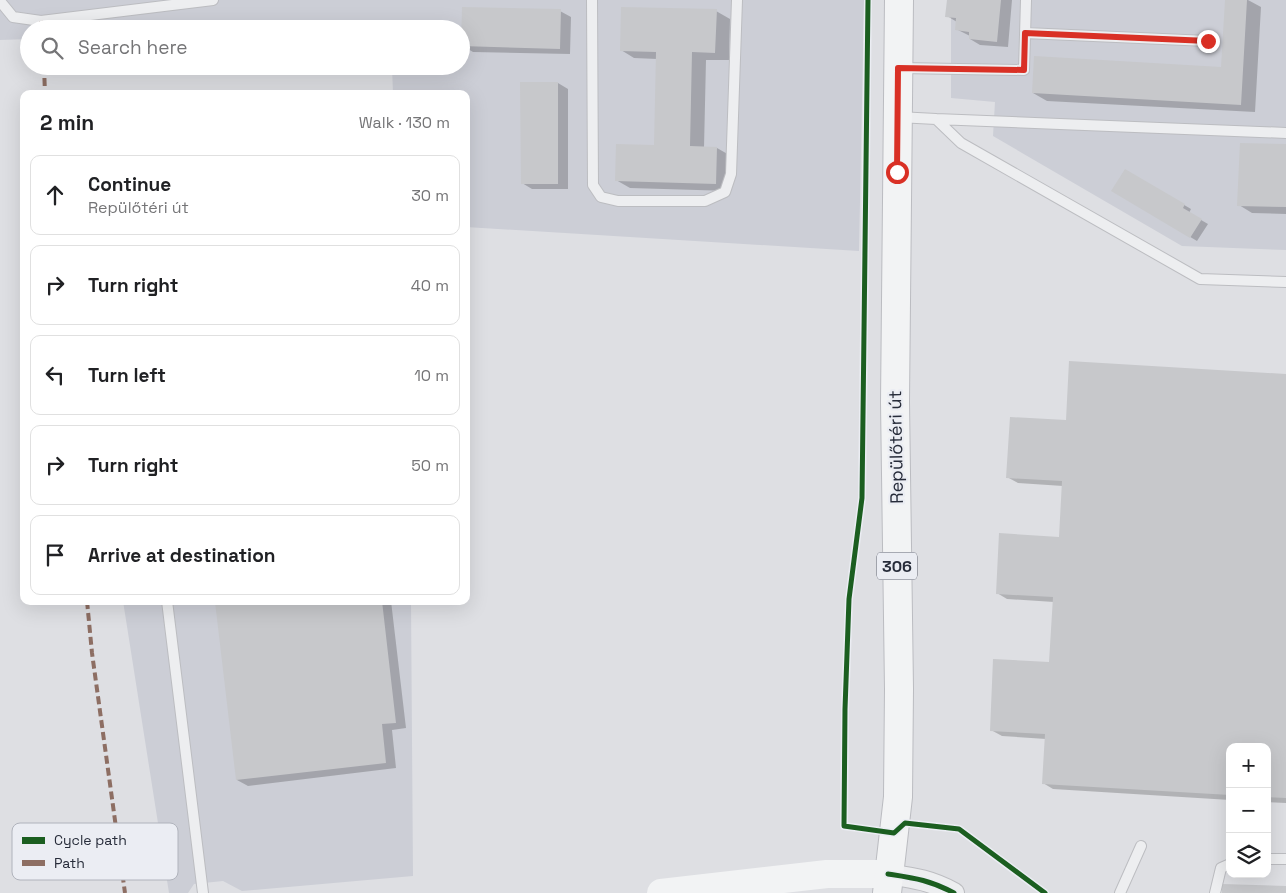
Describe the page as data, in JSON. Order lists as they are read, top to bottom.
{
  "streets": {
    "main road": ["Repülőtéri út", "306"]
  },
  "legend": ["Cycle path", "Path"],
  "page": {
    "search": "Search here",
    "heading": ["2 min", "Walk · 130 m"],
    "list": [
      ["Continue", "Repülőtéri út", "30 m"],
      ["Turn right", "40 m"],
      ["Turn left", "10 m"],
      ["Turn right", "50 m"],
      "Arrive at destination"
    ],
    "map_buttons": ["+", "−"]
  }
}
